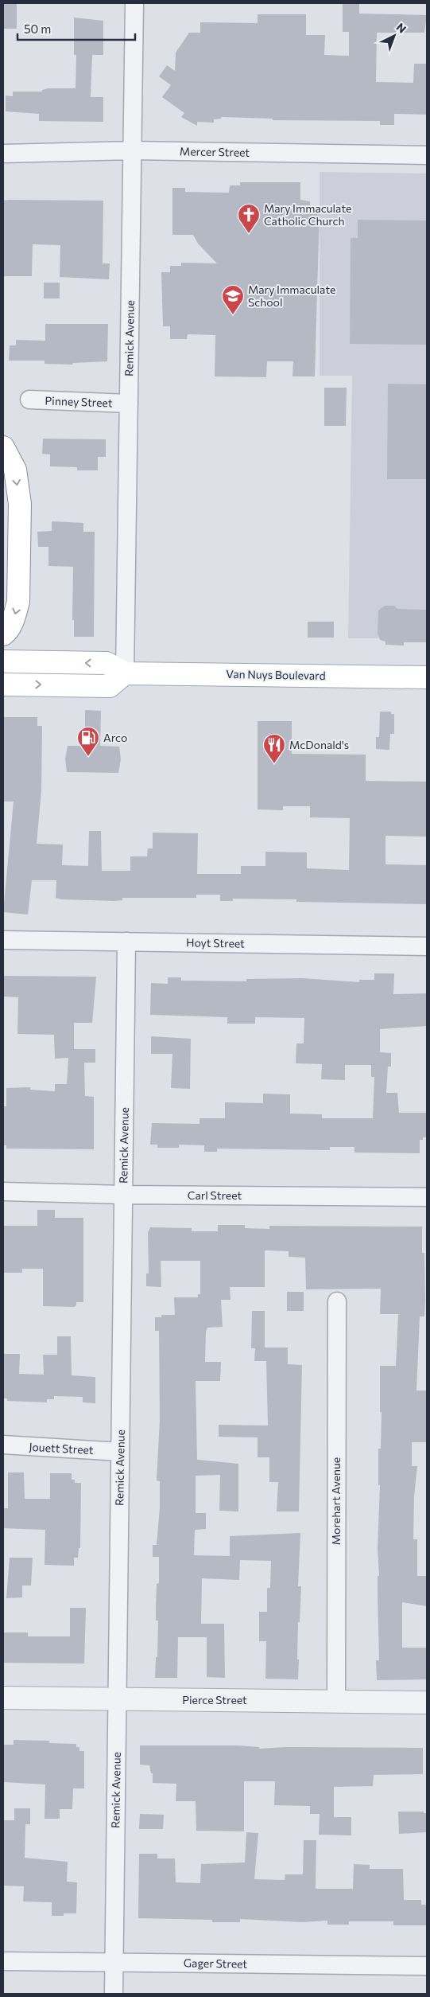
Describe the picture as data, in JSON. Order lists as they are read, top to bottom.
{
  "streets": {
    "main road": ["Van Nuys Boulevard"],
    "street": [
      "Mercer Street",
      "Remick Avenue",
      "Pinney Street",
      "Hoyt Street",
      "Carl Street",
      "Jouett Street",
      "Morehart Avenue",
      "Pierce Street",
      "Gager Street"
    ]
  },
  "crossings": [
    ["Mercer Street", "Remick Avenue"],
    ["Remick Avenue", "Pinney Street"],
    ["Remick Avenue", "Van Nuys Boulevard"],
    ["Remick Avenue", "Hoyt Street"],
    ["Remick Avenue", "Carl Street"],
    ["Remick Avenue", "Jouett Street"],
    ["Remick Avenue", "Pierce Street"],
    ["Remick Avenue", "Gager Street"],
    ["Morehart Avenue", "Pierce Street"]
  ],
  "places": {
    "church": ["Mary Immaculate Catholic Church"],
    "school or university": ["Mary Immaculate School"],
    "fuel station": ["Arco"],
    "restaurant": ["McDonald's"]
  },
  "scale_bar": "50 m",
  "north": "top right"
}
